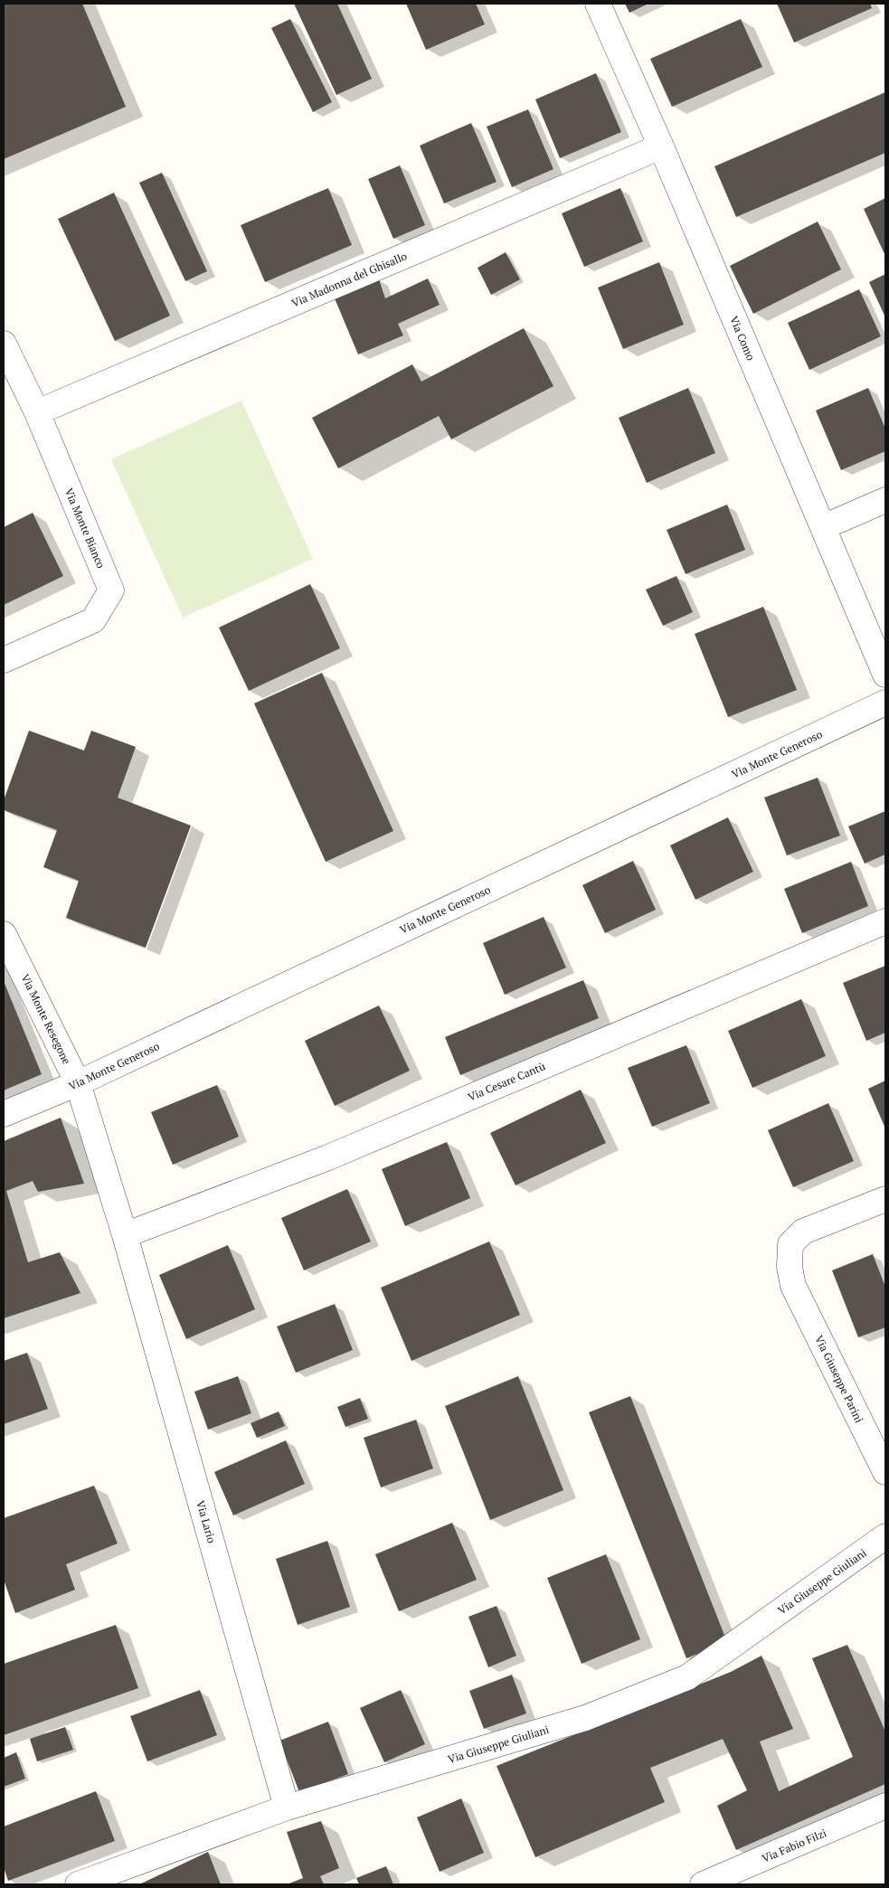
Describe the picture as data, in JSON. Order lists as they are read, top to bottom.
{
  "streets": {
    "street": [
      "Via Madonna del Ghisallo",
      "Via Como",
      "Via Monte Bianco",
      "Via Monte Generoso",
      "Via Monte Resegone",
      "Via Cesare Cantù",
      "Via Giuseppe Parini",
      "Via Lario",
      "Via Giuseppe Giuliani",
      "Via Fabio Filzi"
    ]
  },
  "crossings": [
    ["Via Madonna del Ghisallo", "Via Como"],
    ["Via Madonna del Ghisallo", "Via Monte Bianco"],
    ["Via Monte Generoso", "Via Monte Resegone"],
    ["Via Monte Resegone", "Via Cesare Cantù"],
    ["Via Monte Resegone", "Via Lario"],
    ["Via Cesare Cantù", "Via Lario"],
    ["Via Lario", "Via Giuseppe Giuliani"]
  ]
}
